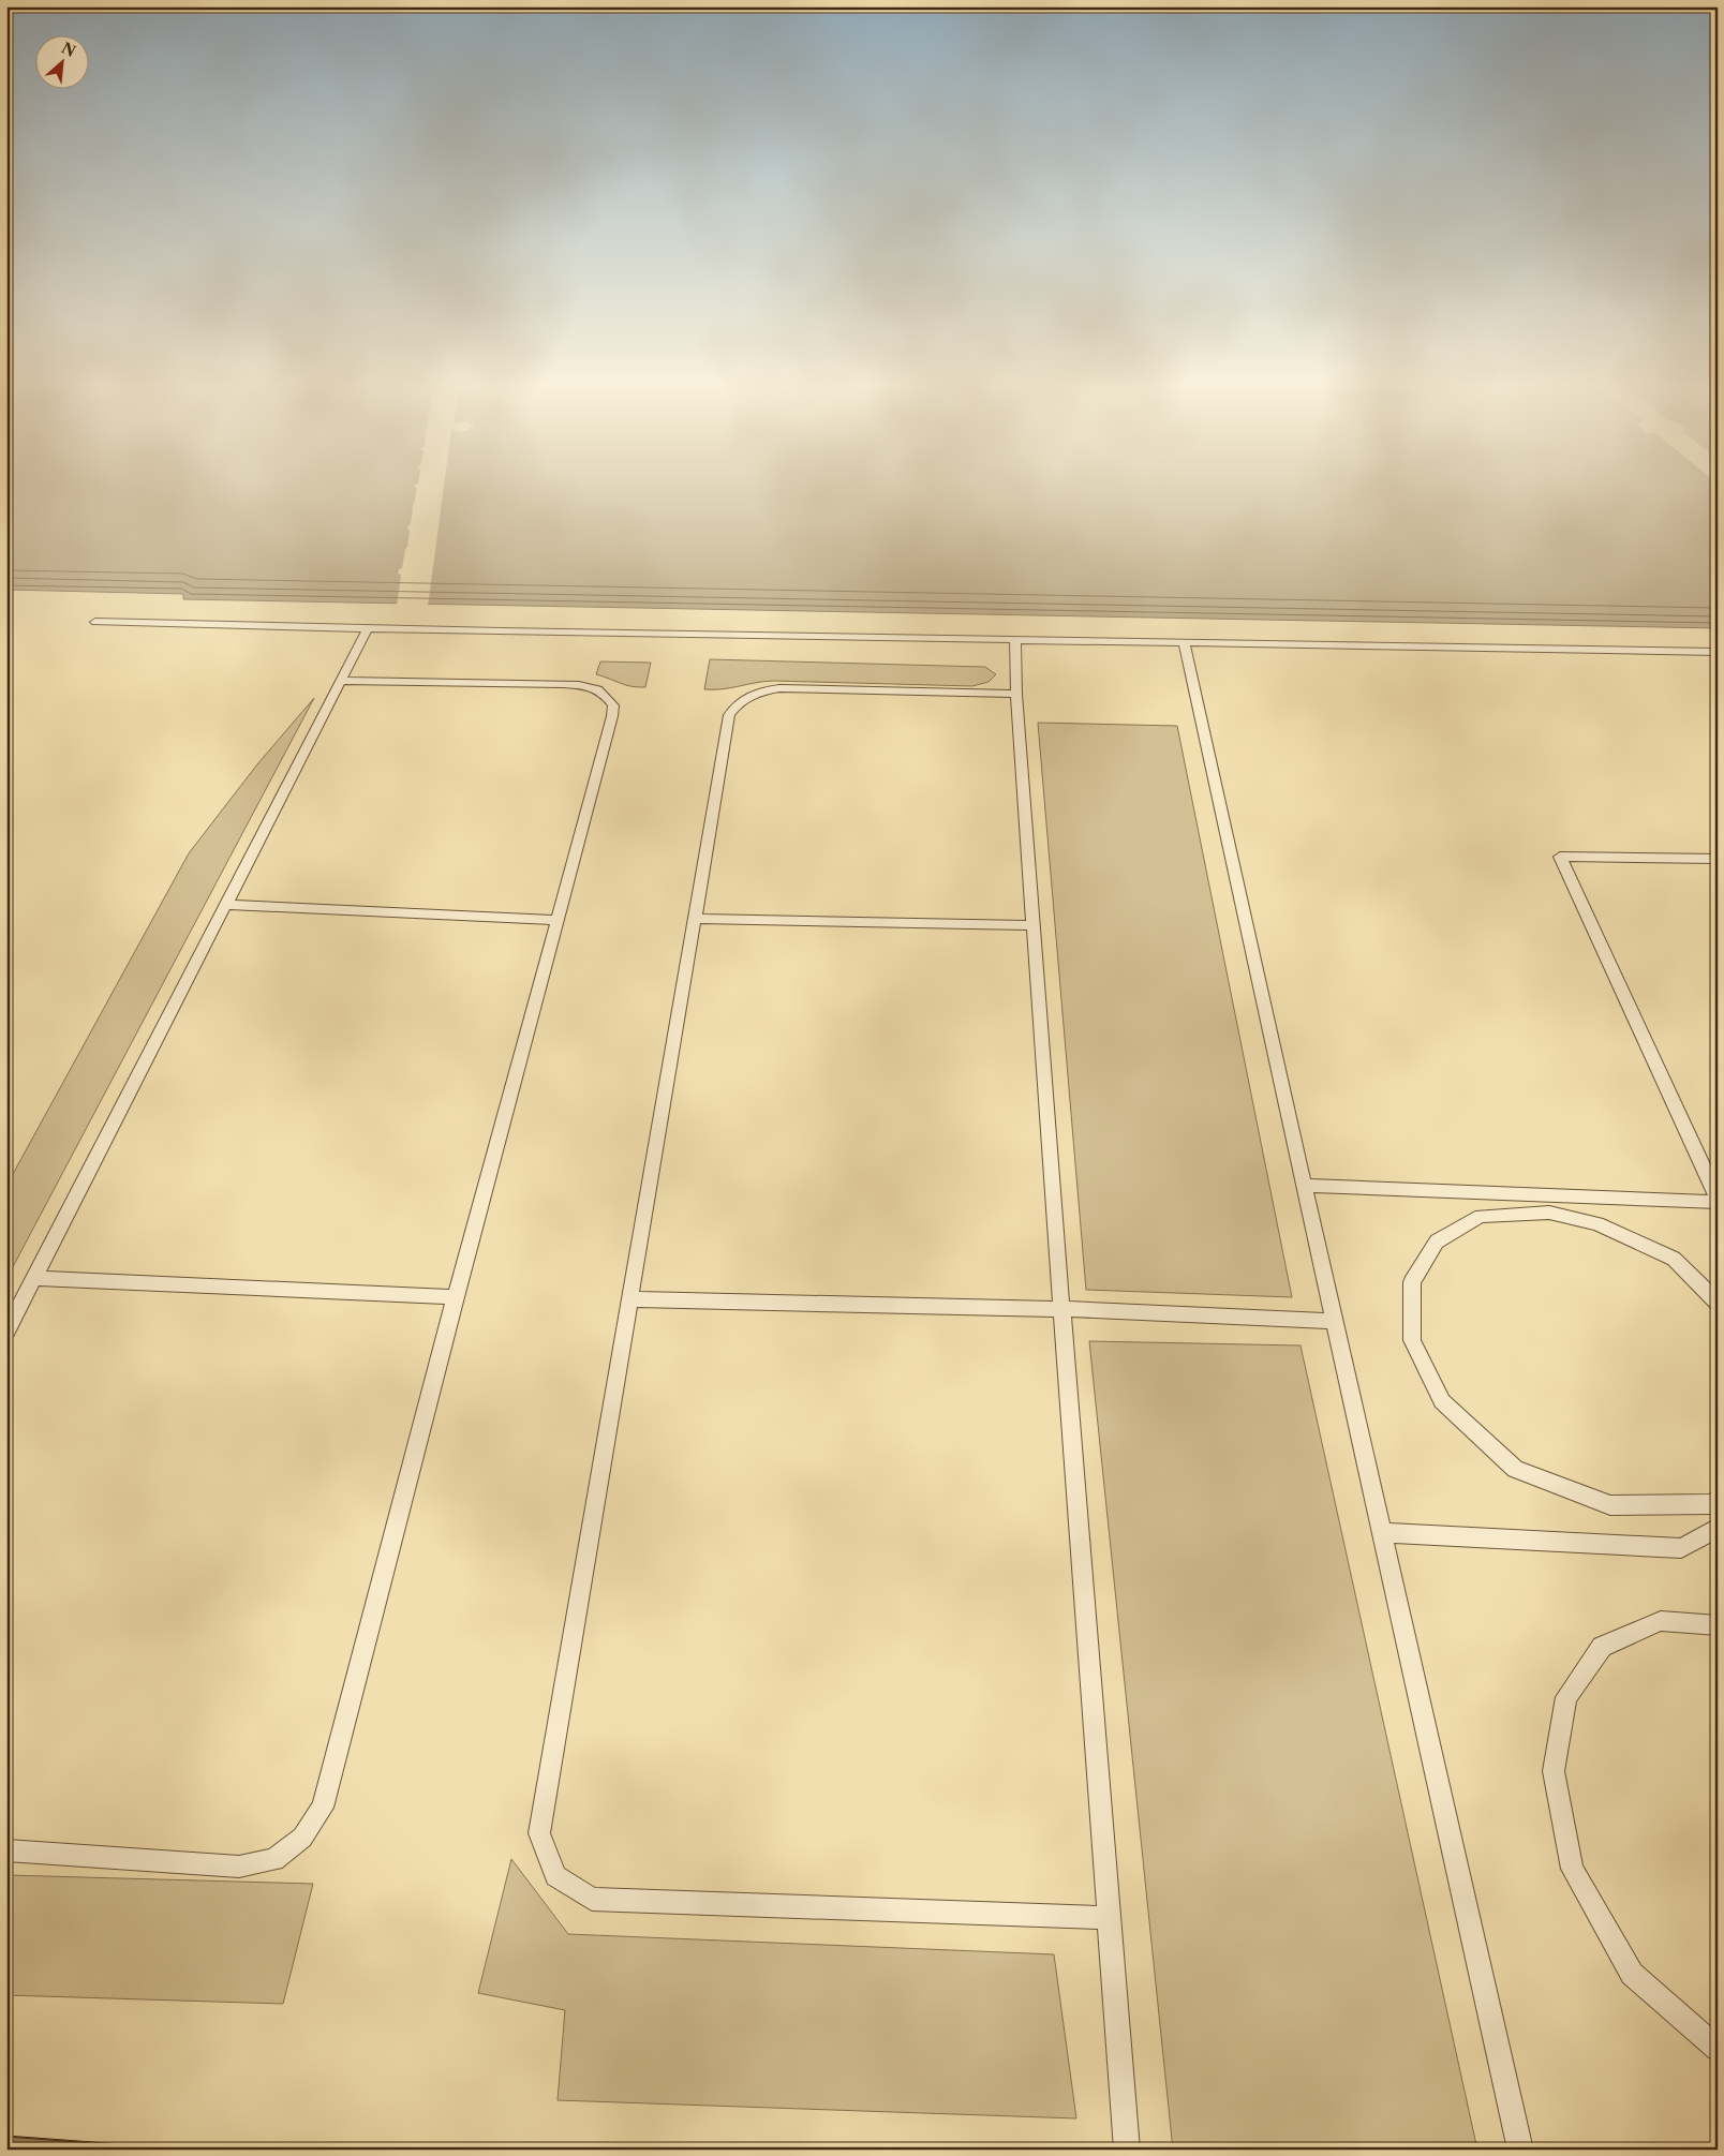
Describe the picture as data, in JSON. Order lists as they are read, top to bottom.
{
  "north": "top right"
}
